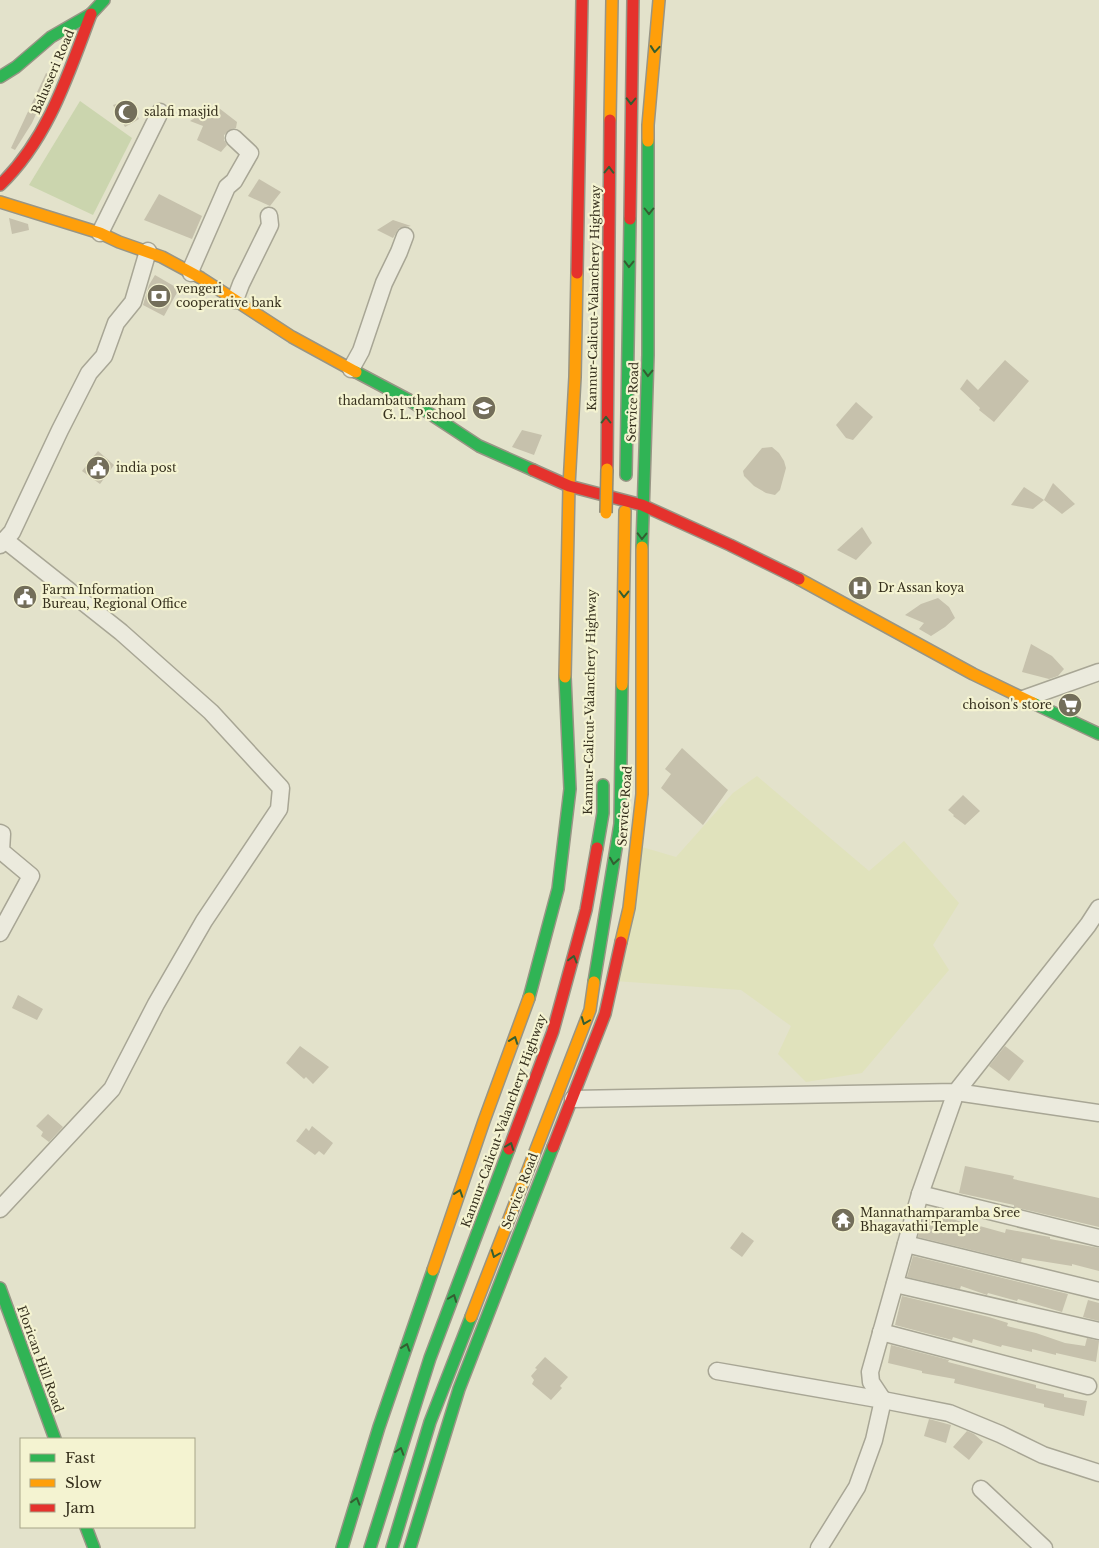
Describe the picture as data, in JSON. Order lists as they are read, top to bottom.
{
  "streets": {
    "main road": [
      "Balusseri Road",
      "Kannur-Calicut-Valanchery Highway",
      "Service Road",
      "Florican Hill Road"
    ]
  },
  "places": {
    "mosque": ["salafi masjid"],
    "bank": ["vengeri cooperative bank"],
    "school or university": ["thadambatuthazham G. L. P school"],
    "public building": ["india post", "Farm Information Bureau, Regional Office"],
    "hospital": ["Dr Assan koya"],
    "supermarket": ["choison's store"],
    "temple": ["Mannathamparamba Sree Bhagavathi Temple"]
  },
  "legend": ["Fast", "Slow", "Jam"]
}
